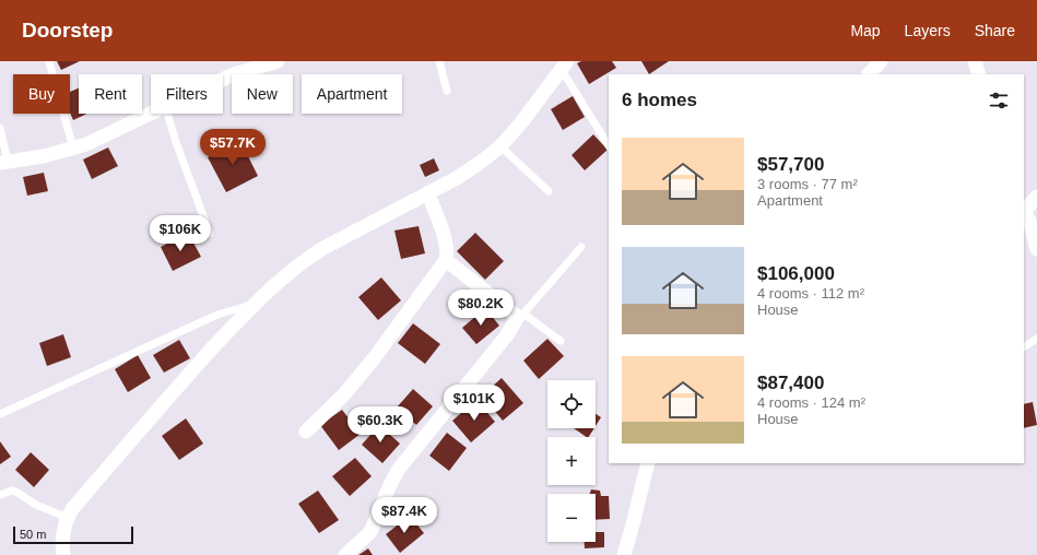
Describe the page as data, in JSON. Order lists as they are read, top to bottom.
{
  "scale_bar": "50 m",
  "page": {
    "header": "Doorstep",
    "nav": ["Map", "Layers", "Share"],
    "chip": [
      "Buy",
      "Rent",
      "Filters",
      "New",
      "Apartment"
    ],
    "heading": "6 homes",
    "list": [
      {
        "name": "$57,700",
        "note": "3 rooms · 77 m² · Apartment"
      },
      {
        "name": "$106,000",
        "note": "4 rooms · 112 m² · House"
      },
      {
        "name": "$87,400",
        "note": "4 rooms · 124 m² · House"
      }
    ],
    "price": [
      "$57.7K",
      "$106K",
      "$80.2K",
      "$101K",
      "$60.3K",
      "$87.4K"
    ],
    "map_buttons": ["+", "−"],
    "scale": "50 m"
  }
}
